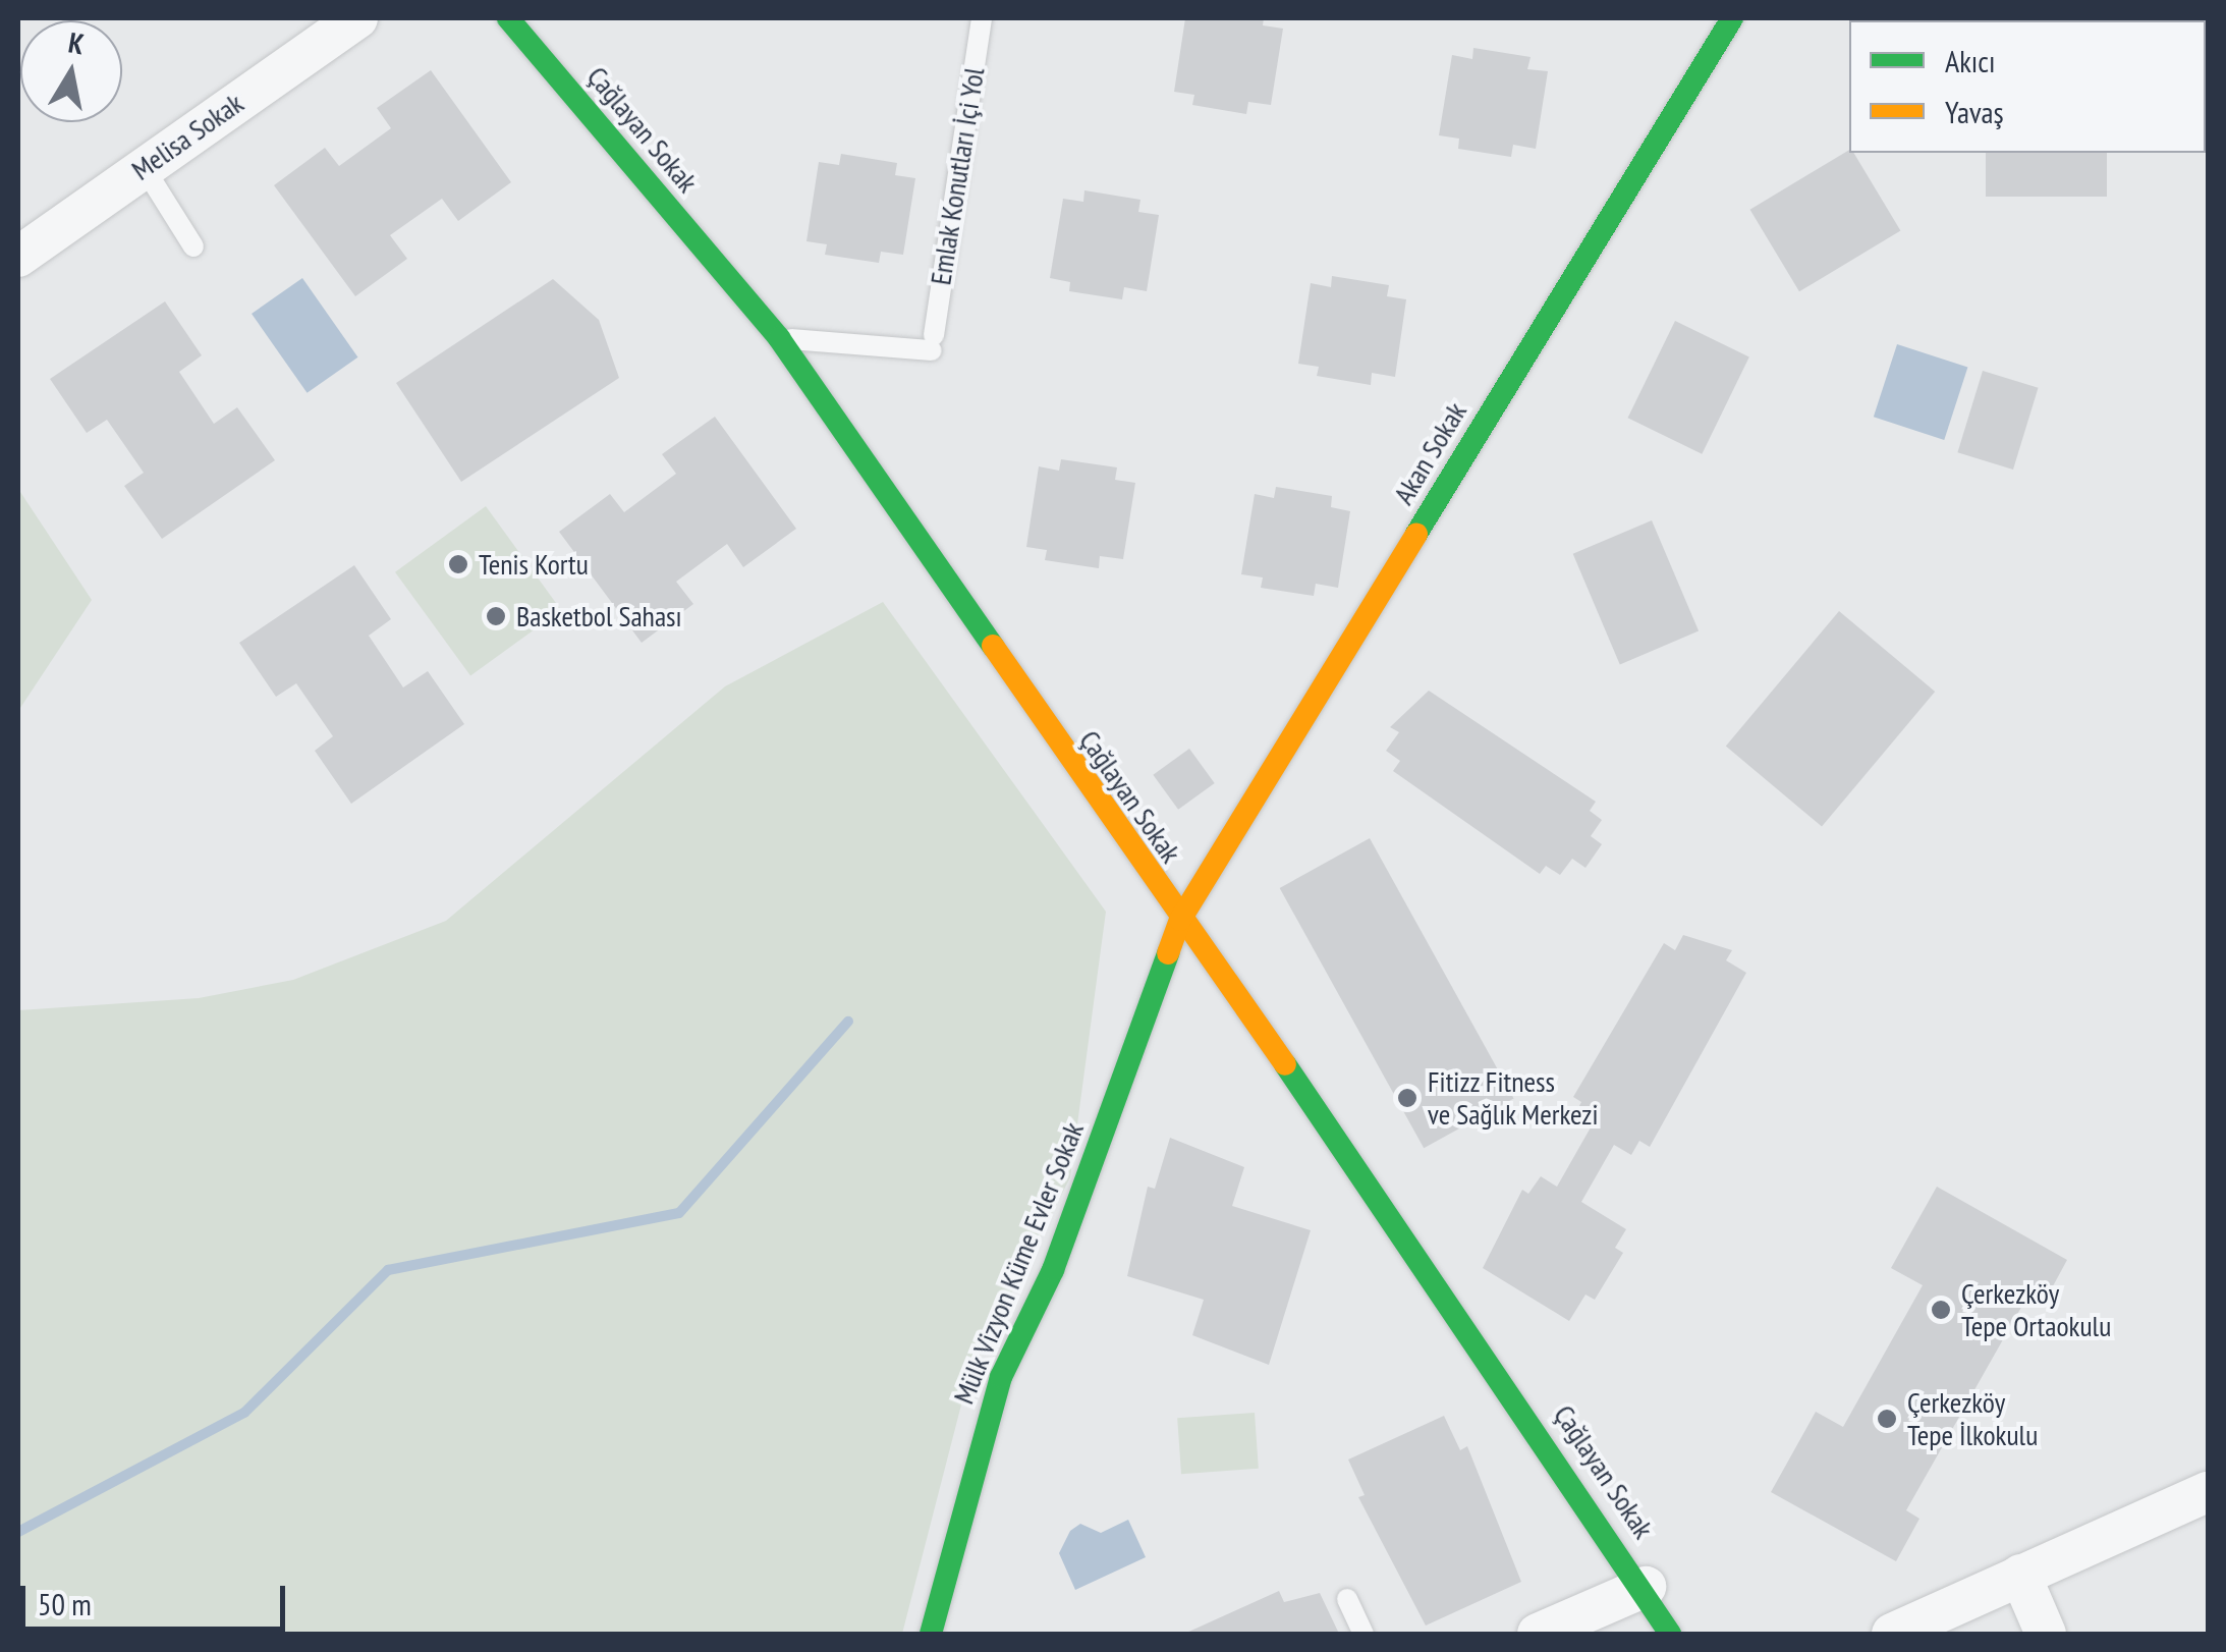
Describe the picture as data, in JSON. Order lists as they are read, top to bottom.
{
  "streets": {
    "street": [
      "Çağlayan Sokak",
      "Melisa Sokak",
      "Akan Sokak",
      "Mülk Vizyon Küme Evler Sokak"
    ],
    "lane": ["Emlak Konutları İçi Yol"]
  },
  "crossings": [
    ["Çağlayan Sokak", "Emlak Konutları İçi Yol"],
    ["Çağlayan Sokak", "Akan Sokak"],
    ["Çağlayan Sokak", "Mülk Vizyon Küme Evler Sokak"],
    ["Akan Sokak", "Mülk Vizyon Küme Evler Sokak"]
  ],
  "places": [
    "Tenis Kortu",
    "Basketbol Sahası",
    "Fitizz Fitness ve Sağlık Merkezi",
    "Çerkezköy Tepe Ortaokulu",
    "Çerkezköy Tepe İlkokulu"
  ],
  "legend": ["Akıcı", "Yavaş"],
  "scale_bar": "50 m",
  "north": "top"
}
